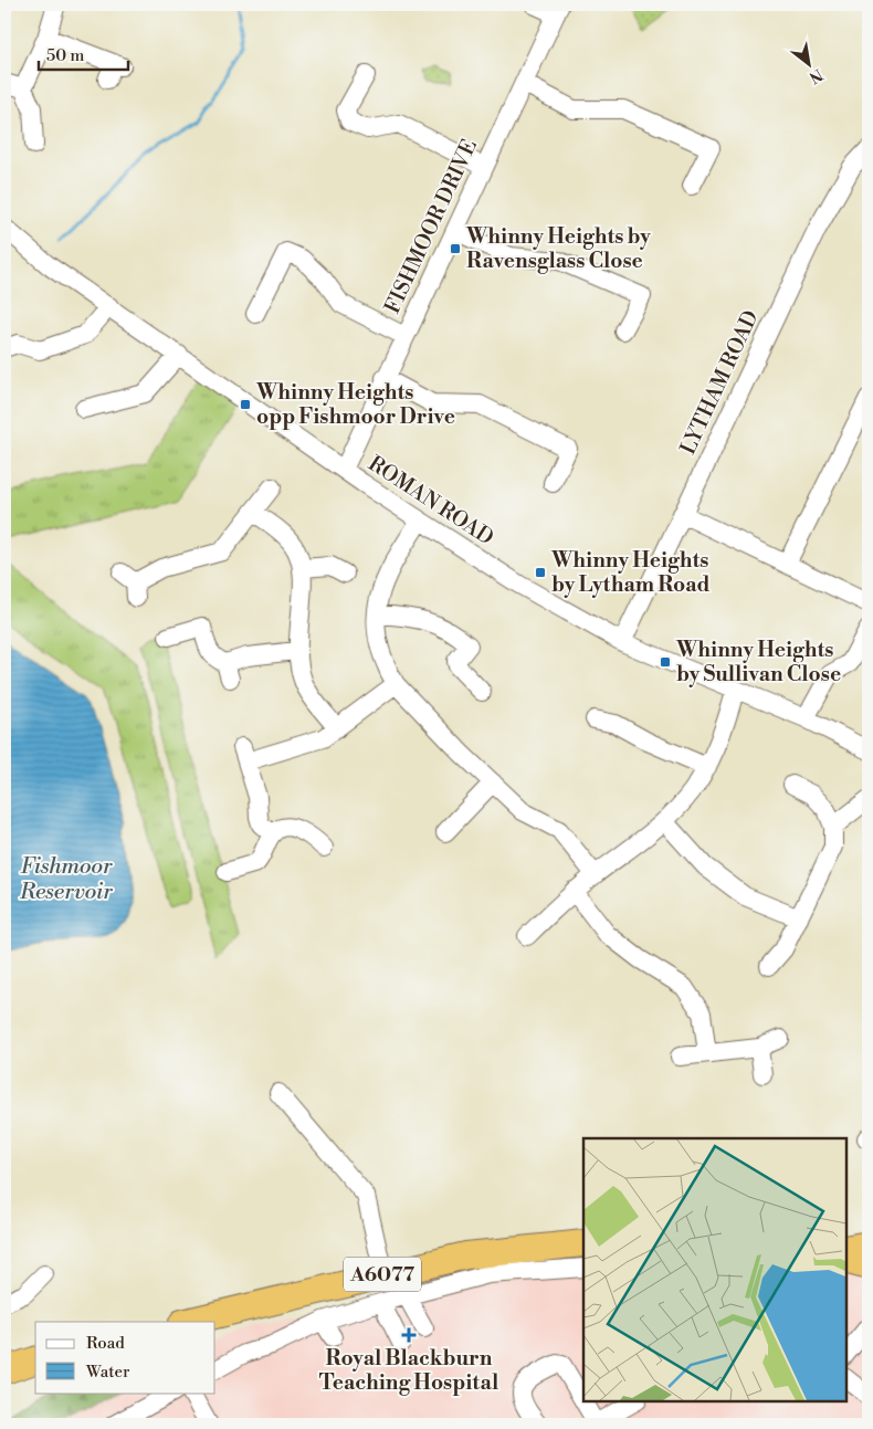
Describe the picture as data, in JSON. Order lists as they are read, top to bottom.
{
  "streets": {
    "highway": ["A6077"],
    "street": ["FISHMOOR DRIVE", "LYTHAM ROAD", "ROMAN ROAD"]
  },
  "crossings": [
    ["FISHMOOR DRIVE", "ROMAN ROAD"],
    ["LYTHAM ROAD", "ROMAN ROAD"]
  ],
  "water": ["Fishmoor Reservoir"],
  "places": {
    "transit": [
      "Whinny Heights by Ravensglass Close",
      "Whinny Heights opp Fishmoor Drive",
      "Whinny Heights by Lytham Road",
      "Whinny Heights by Sullivan Close"
    ],
    "health": ["Royal Blackburn Teaching Hospital"]
  },
  "legend": ["Road", "Water"],
  "scale_bar": "50 m",
  "north": "bottom right"
}
